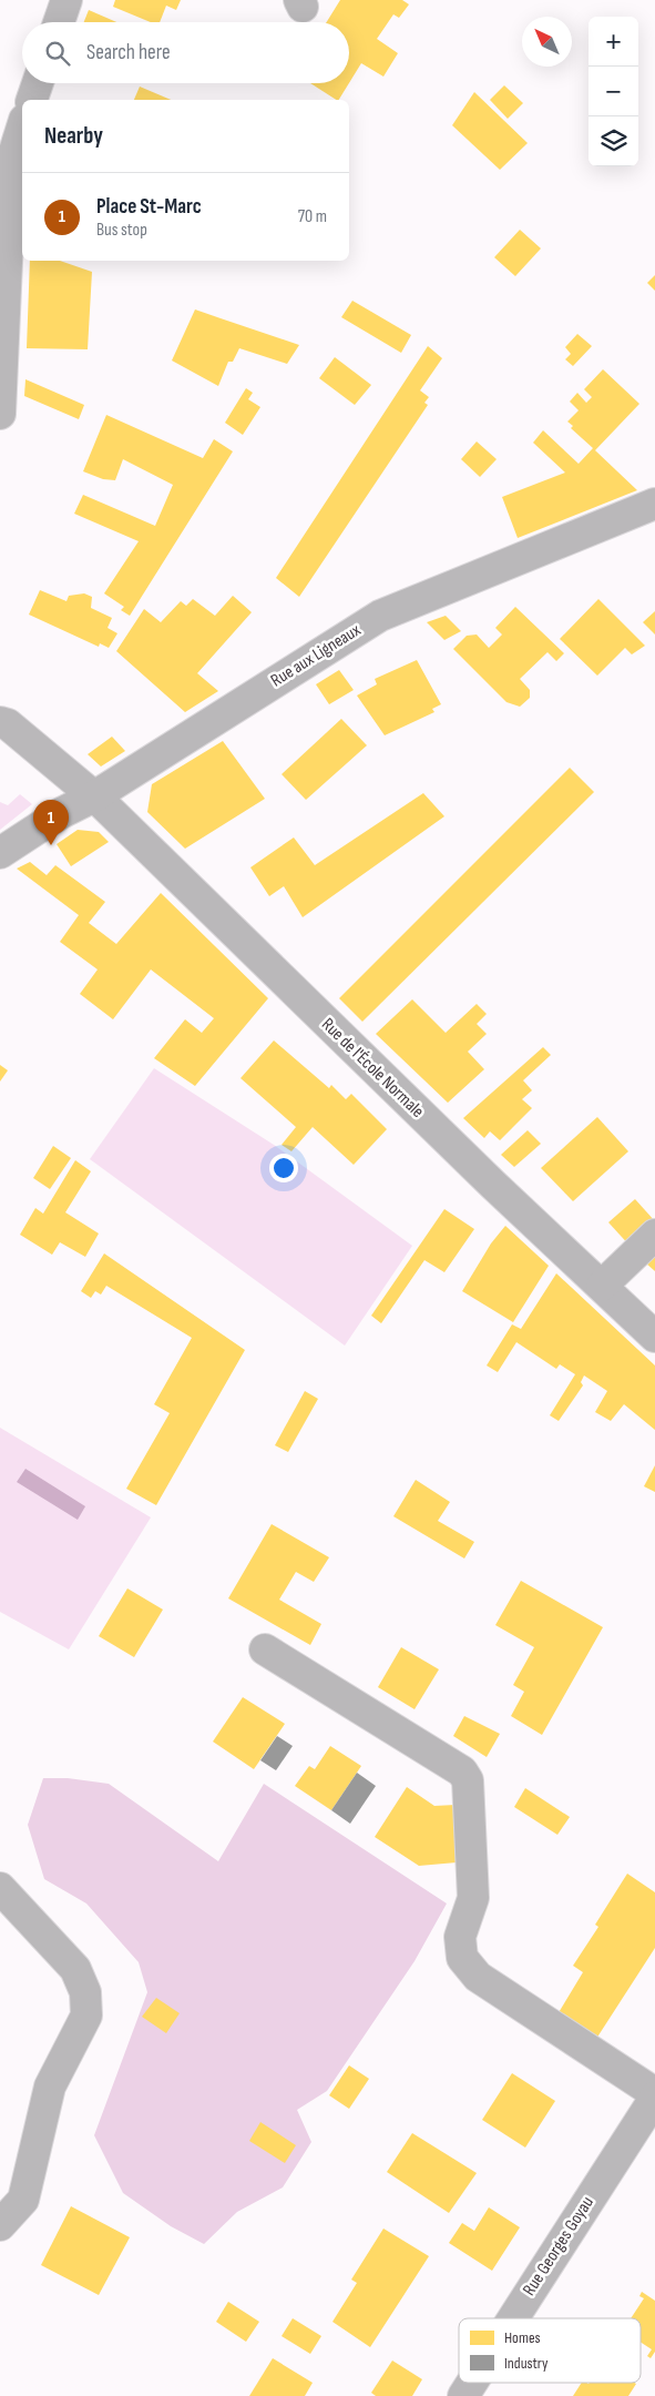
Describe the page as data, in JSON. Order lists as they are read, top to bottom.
{
  "streets": {
    "street": ["Rue aux Ligneaux", "Rue de l'École Normale", "Rue Georges Goyau"]
  },
  "crossings": [
    ["Rue aux Ligneaux", "Rue de l'École Normale"]
  ],
  "legend": ["Homes", "Industry"],
  "north": "top left",
  "page": {
    "map_buttons": ["+", "−"],
    "search": "Search here",
    "heading": "Nearby",
    "list": [
      {
        "mark": "1",
        "name": "Place St-Marc",
        "note": "Bus stop",
        "value": "70 m"
      }
    ],
    "pins": "1"
  }
}
